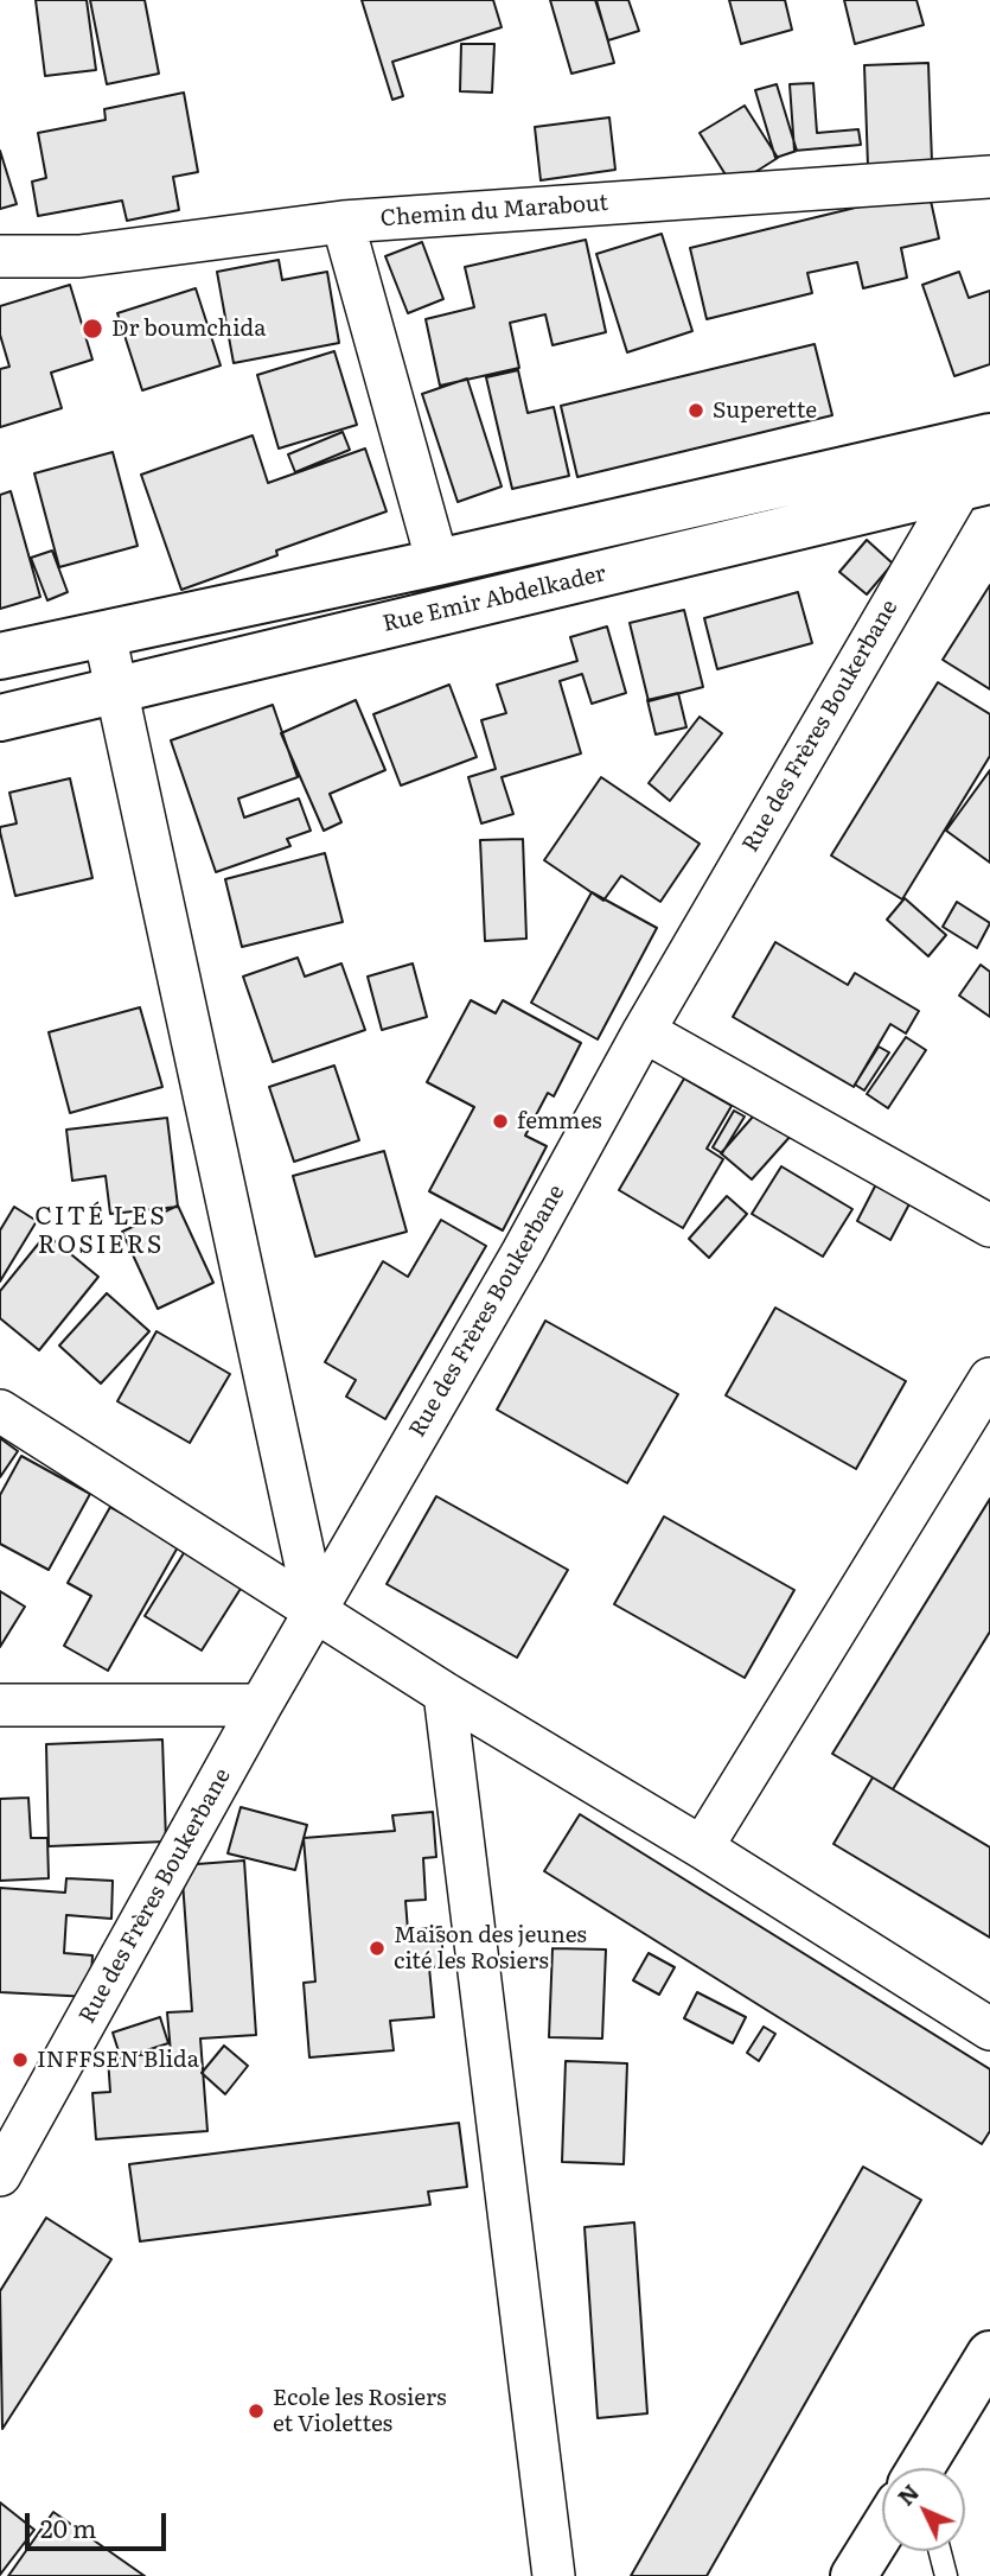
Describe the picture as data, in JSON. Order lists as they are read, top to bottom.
{
  "streets": {
    "street": ["Chemin du Marabout", "Rue Emir Abdelkader", "Rue des Frères Boukerbane"]
  },
  "crossings": [
    ["Rue Emir Abdelkader", "Rue des Frères Boukerbane"]
  ],
  "districts": ["CITÉ LES ROSIERS"],
  "places": [
    "Dr boumchida",
    "Superette",
    "femmes",
    "Maison des jeunes cité les Rosiers",
    "INFFSEN Blida",
    "Ecole les Rosiers et Violettes"
  ],
  "scale_bar": "20 m",
  "north": "top left"
}
